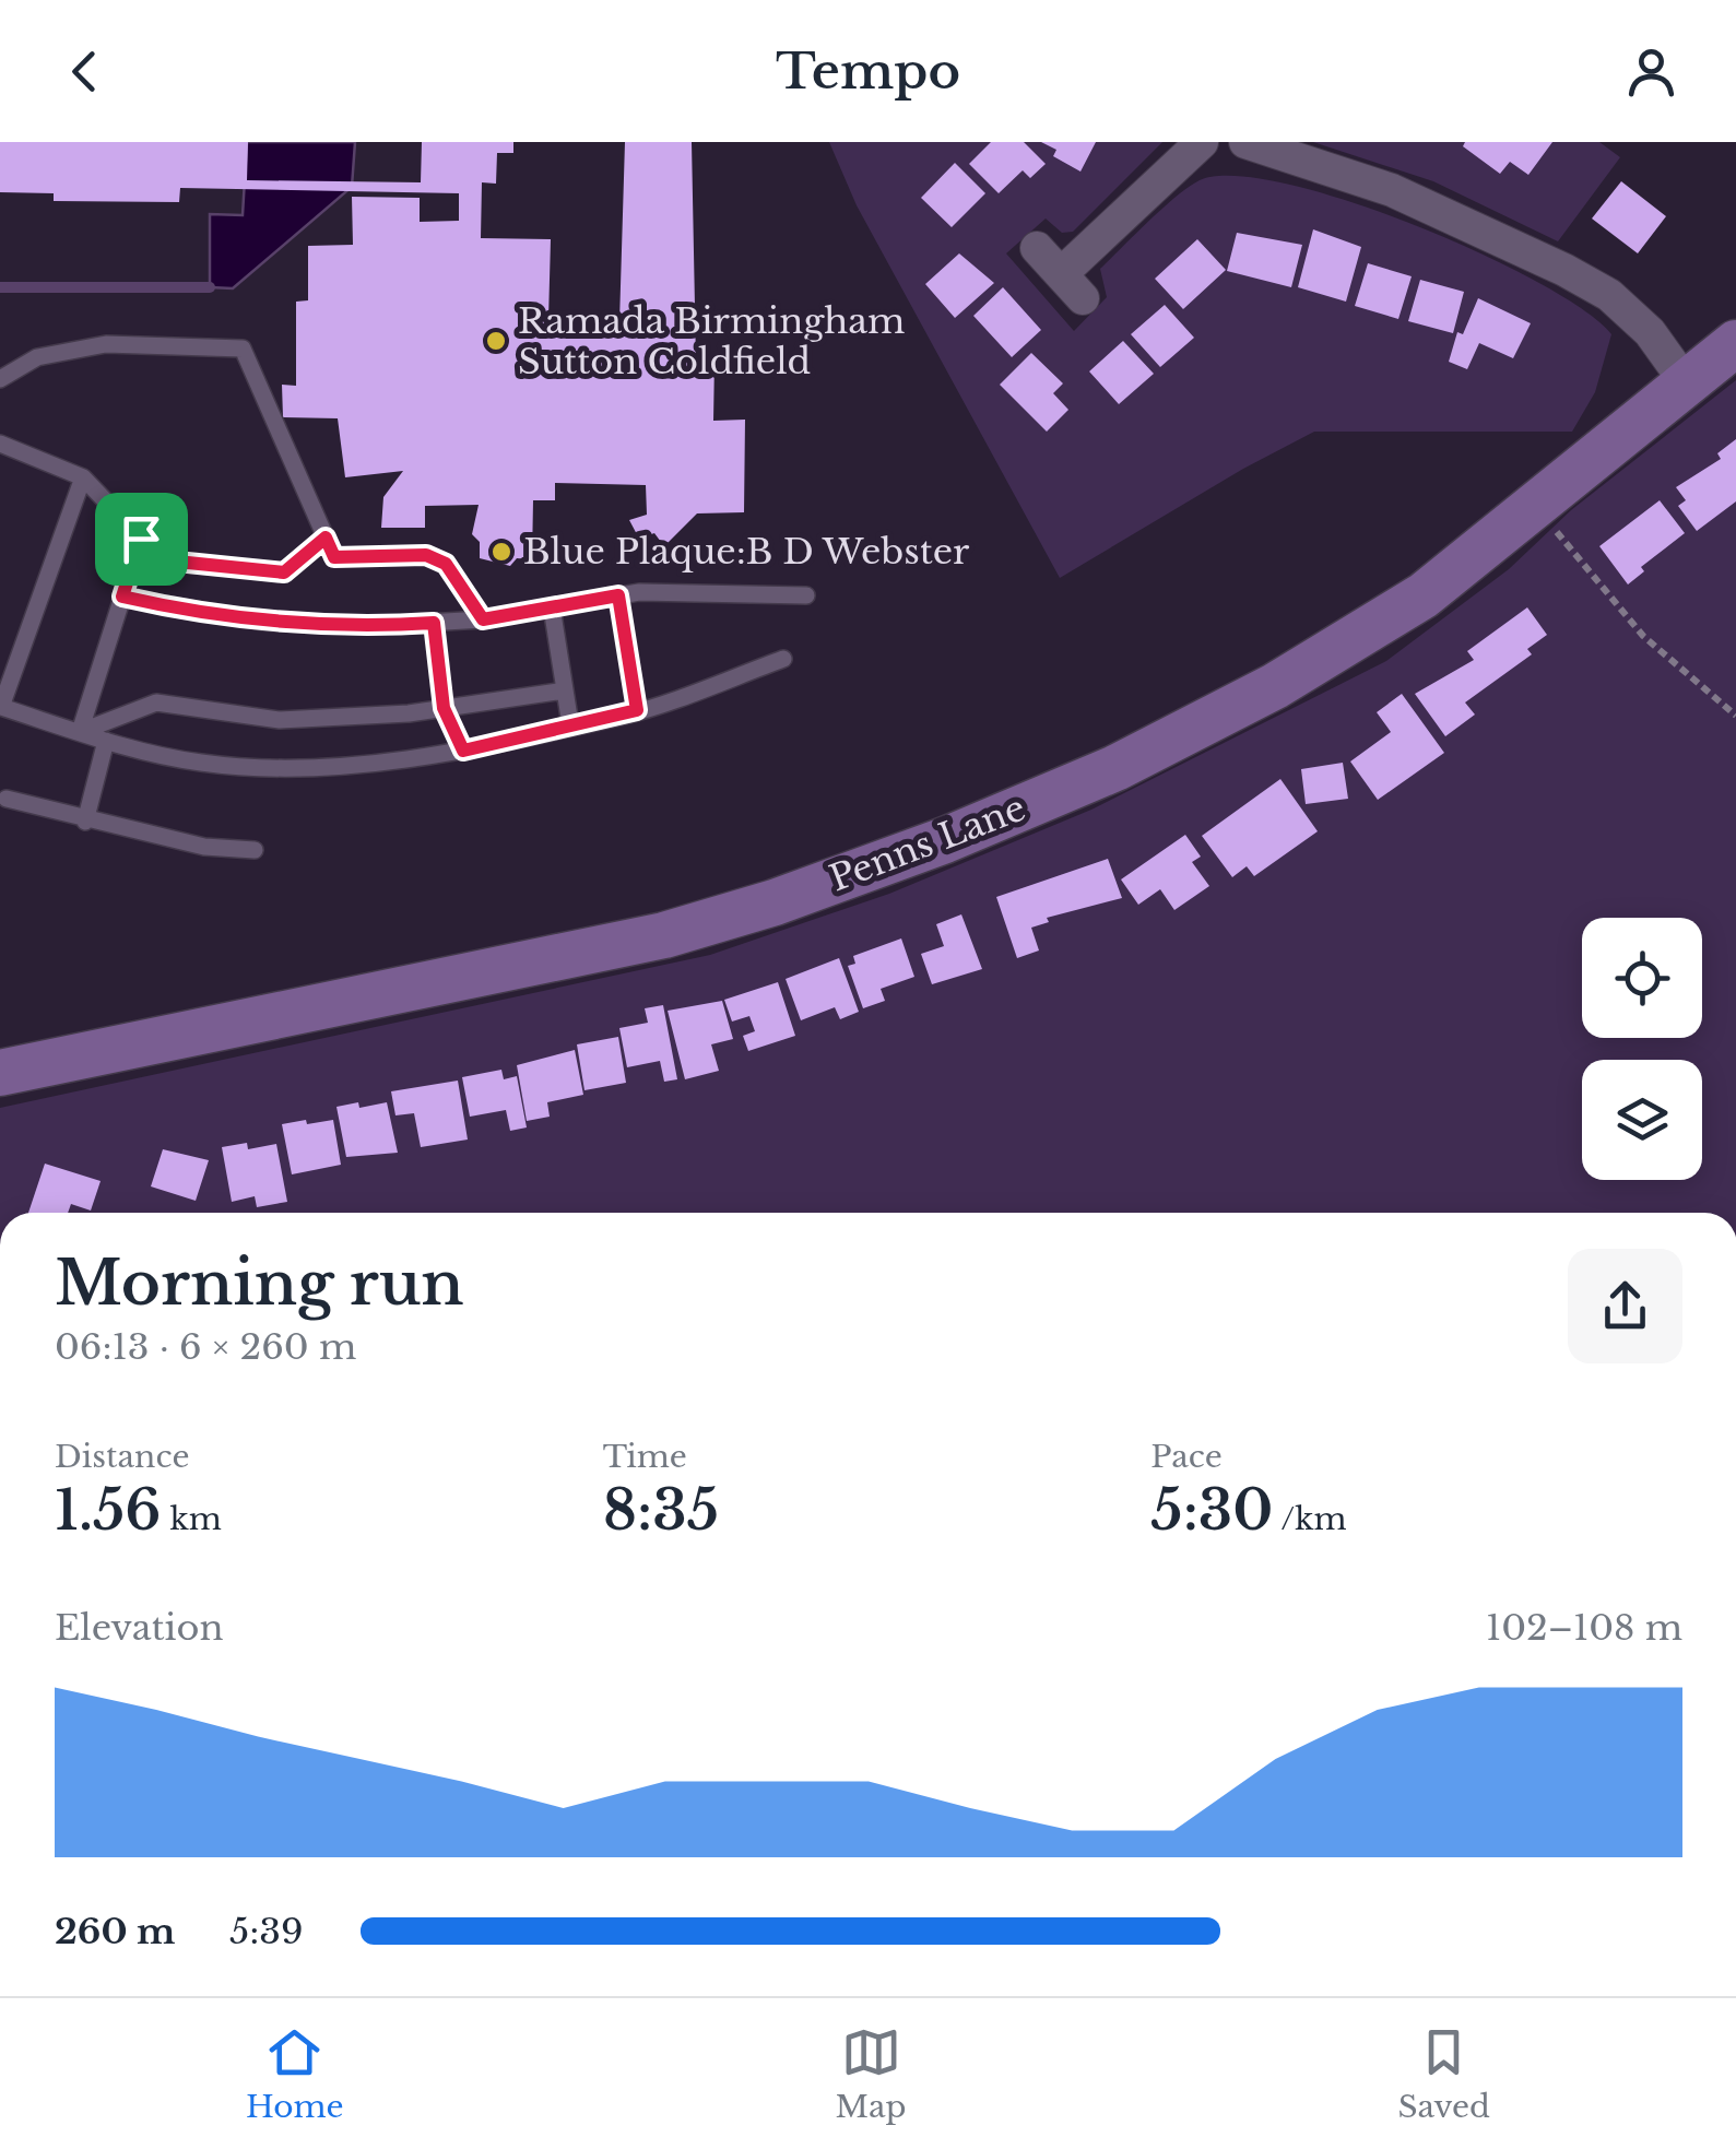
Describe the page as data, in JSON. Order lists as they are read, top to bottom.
{
  "streets": {
    "main road": ["Penns Lane"]
  },
  "places": ["Ramada Birmingham Sutton Coldfield", "Blue Plaque:B D Webster"],
  "page": {
    "header": "Tempo",
    "heading": ["Morning run", "06:13 · 6 × 260 m"],
    "stats": [
      ["Distance", "1.56 km"],
      ["Time", "8:35"],
      ["Pace", "5:30 /km"]
    ],
    "chart": ["Elevation", "102–108 m"],
    "list": [
      {
        "name": "260 m",
        "note": "5:39"
      }
    ],
    "tabs": ["Home", "Map", "Saved"]
  }
}
